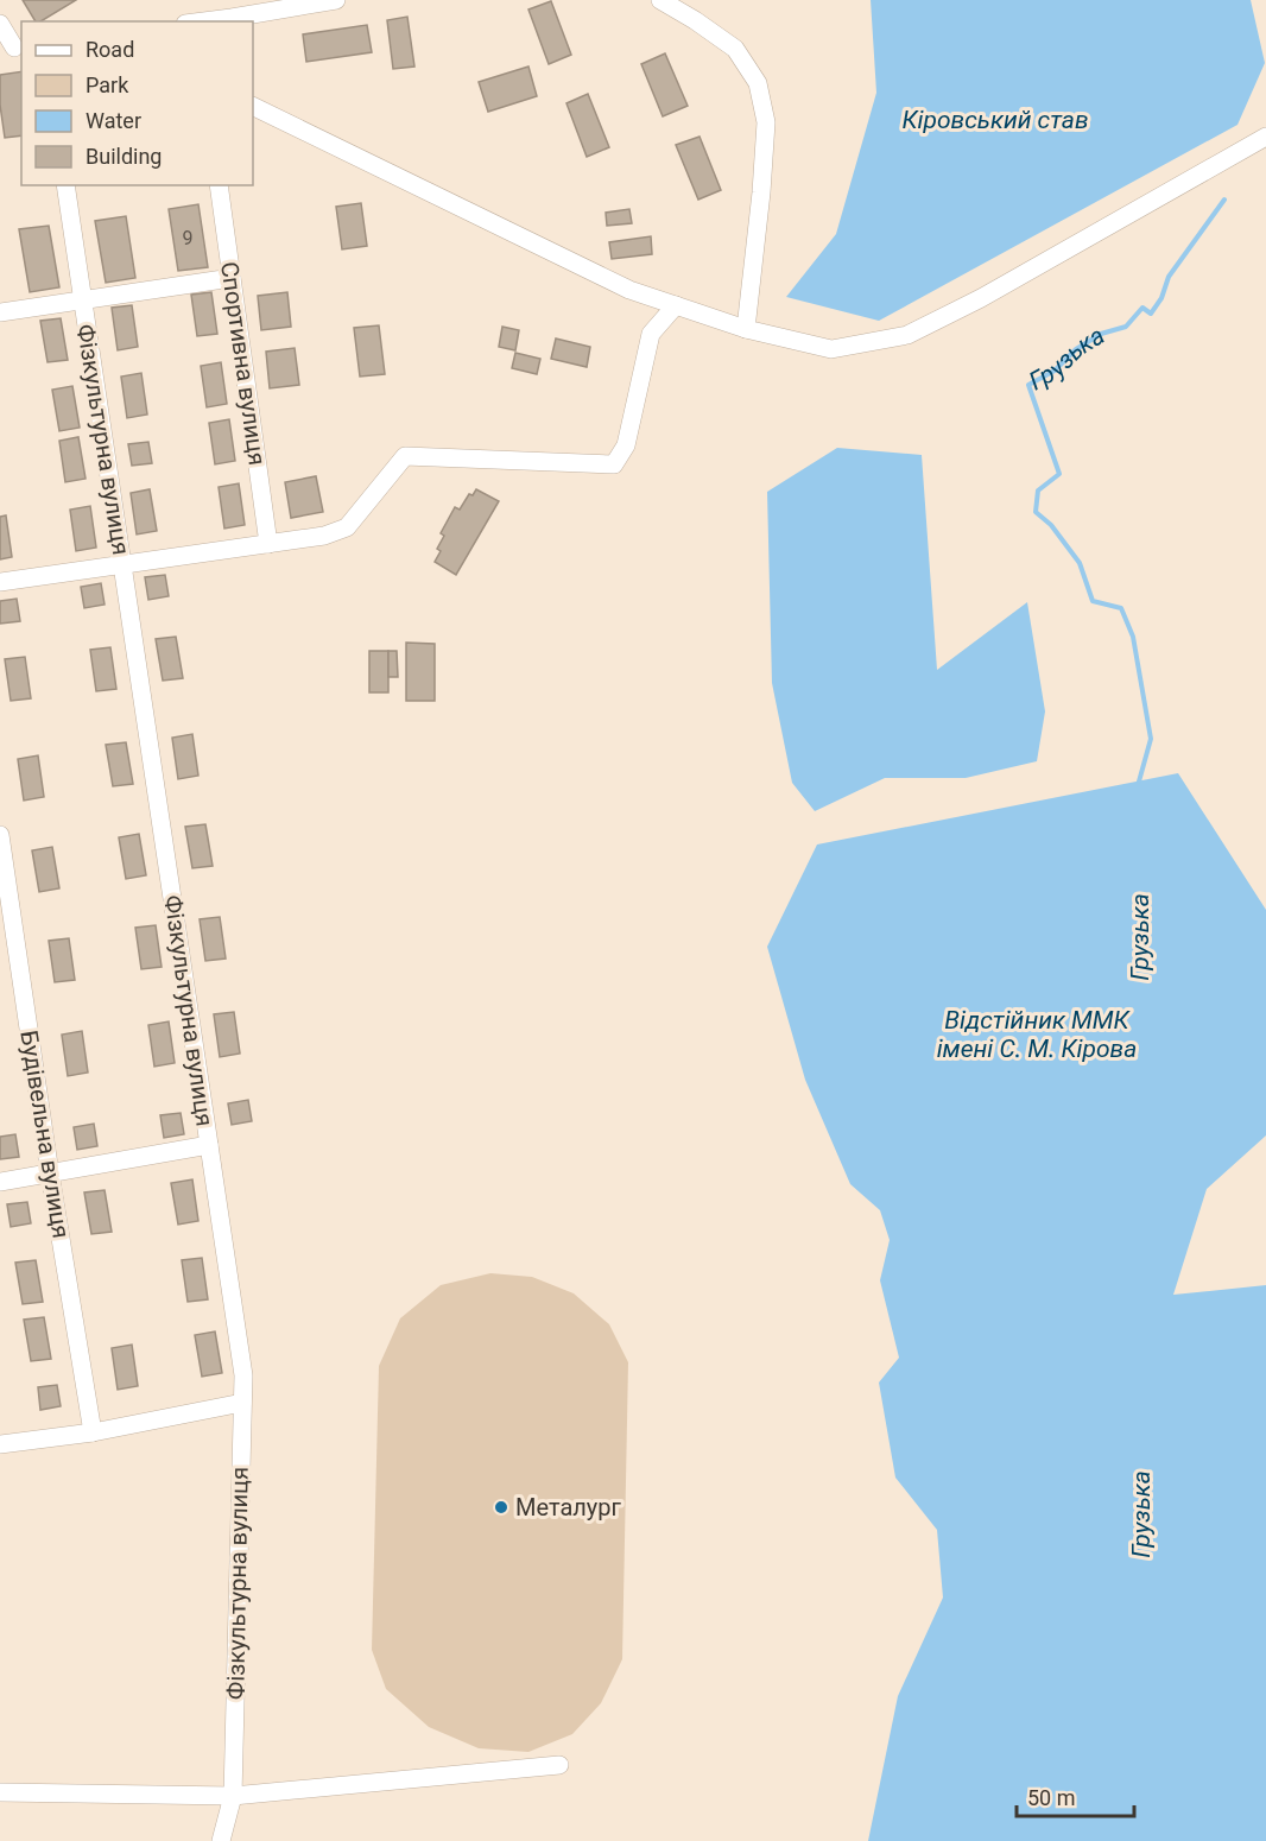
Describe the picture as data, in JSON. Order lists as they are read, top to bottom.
{
  "streets": {
    "street": ["Спортивна вулиця", "Фiзкультурна вулиця", "Будівельна вулиця"]
  },
  "water": ["Кіровський став", "Грузька", "Відстійник ММК імені С. М. Кірова"],
  "places": ["Металург"],
  "house_numbers": ["9"],
  "legend": [
    "Road",
    "Park",
    "Water",
    "Building"
  ],
  "scale_bar": "50 m"
}
